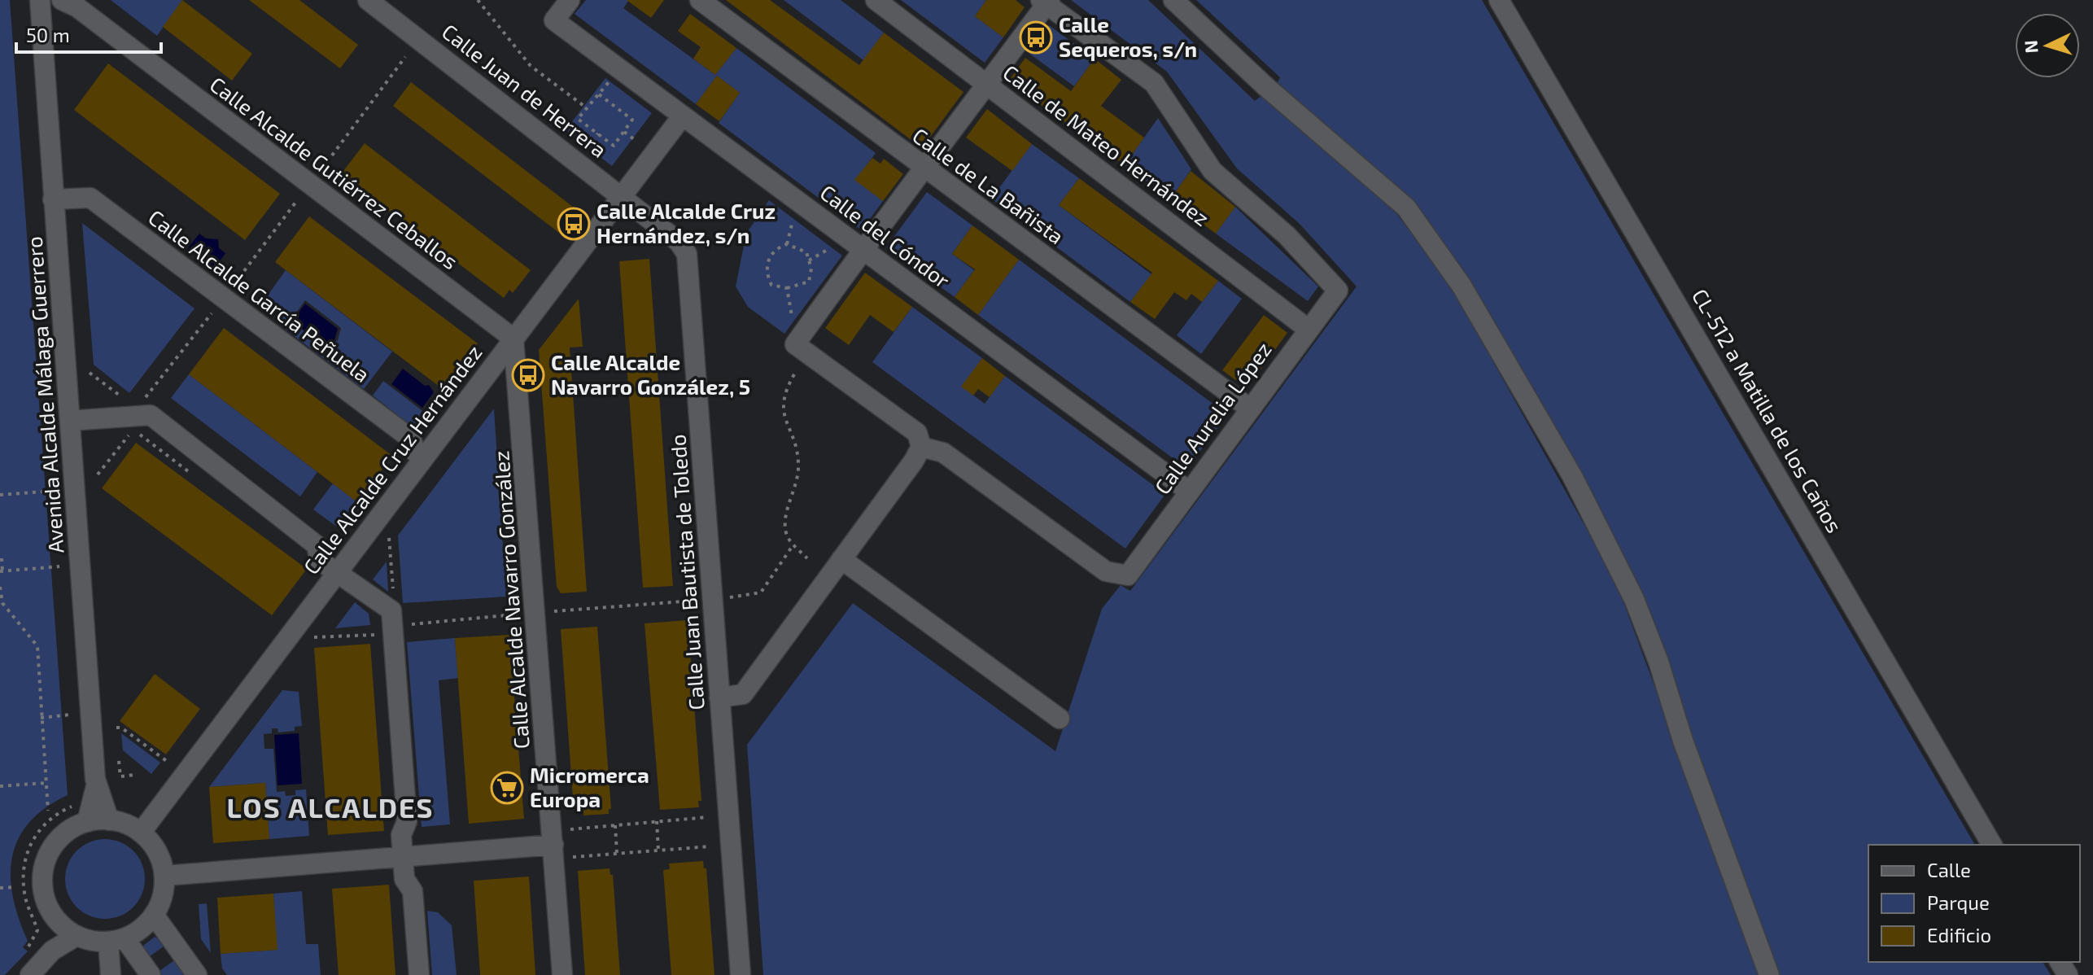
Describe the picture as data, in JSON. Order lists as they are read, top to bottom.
{
  "streets": {
    "street": [
      "Calle Juan de Herrera",
      "Calle de Mateo Hernández",
      "Calle Alcalde Gutiérrez Ceballos",
      "Calle de La Bañista",
      "Calle del Cóndor",
      "Calle Alcalde García Peñuela",
      "Avenida Alcalde Málaga Guerrero",
      "CL-512 a Matilla de los Caños",
      "Calle Aurelia López",
      "Calle Alcalde Cruz Hernández",
      "Calle Juan Bautista de Toledo",
      "Calle Alcalde Navarro González"
    ]
  },
  "crossings": [
    ["Calle Juan de Herrera", "Calle Alcalde Cruz Hernández"],
    ["Calle Juan de Herrera", "Calle Juan Bautista de Toledo"],
    ["Calle de Mateo Hernández", "Calle Aurelia López"],
    ["Calle Alcalde Gutiérrez Ceballos", "Calle Alcalde Cruz Hernández"],
    ["Calle Alcalde Gutiérrez Ceballos", "Calle Alcalde Navarro González"],
    ["Calle de La Bañista", "Calle Aurelia López"],
    ["Calle del Cóndor", "Calle Aurelia López"],
    ["Calle del Cóndor", "Calle Alcalde Cruz Hernández"],
    ["Calle Alcalde García Peñuela", "Avenida Alcalde Málaga Guerrero"],
    ["Calle Alcalde García Peñuela", "Calle Alcalde Cruz Hernández"],
    ["Avenida Alcalde Málaga Guerrero", "Calle Alcalde Cruz Hernández"],
    ["Calle Alcalde Cruz Hernández", "Calle Juan Bautista de Toledo"],
    ["Calle Alcalde Cruz Hernández", "Calle Alcalde Navarro González"]
  ],
  "districts": ["LOS ALCALDES"],
  "places": {
    "bus stop": ["Calle Sequeros, s/n", "Calle Alcalde Cruz Hernández, s/n", "Calle Alcalde Navarro González, 5"],
    "supermarket": ["Micromerca Europa"]
  },
  "legend": ["Calle", "Parque", "Edificio"],
  "scale_bar": "50 m",
  "north": "left"
}
